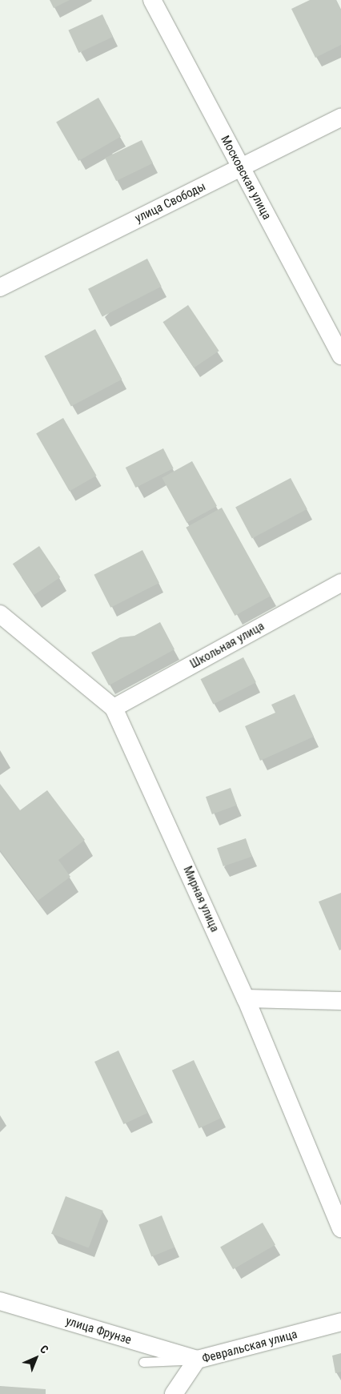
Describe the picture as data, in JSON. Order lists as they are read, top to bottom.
{
  "streets": {
    "street": [
      "Московская улица",
      "улица Свободы",
      "Школьная улица",
      "Мирная улица",
      "улица Фрунзе",
      "Февральская улица"
    ]
  },
  "crossings": [
    ["Московская улица", "улица Свободы"],
    ["Школьная улица", "Мирная улица"],
    ["улица Фрунзе", "Февральская улица"]
  ],
  "north": "top right"
}
